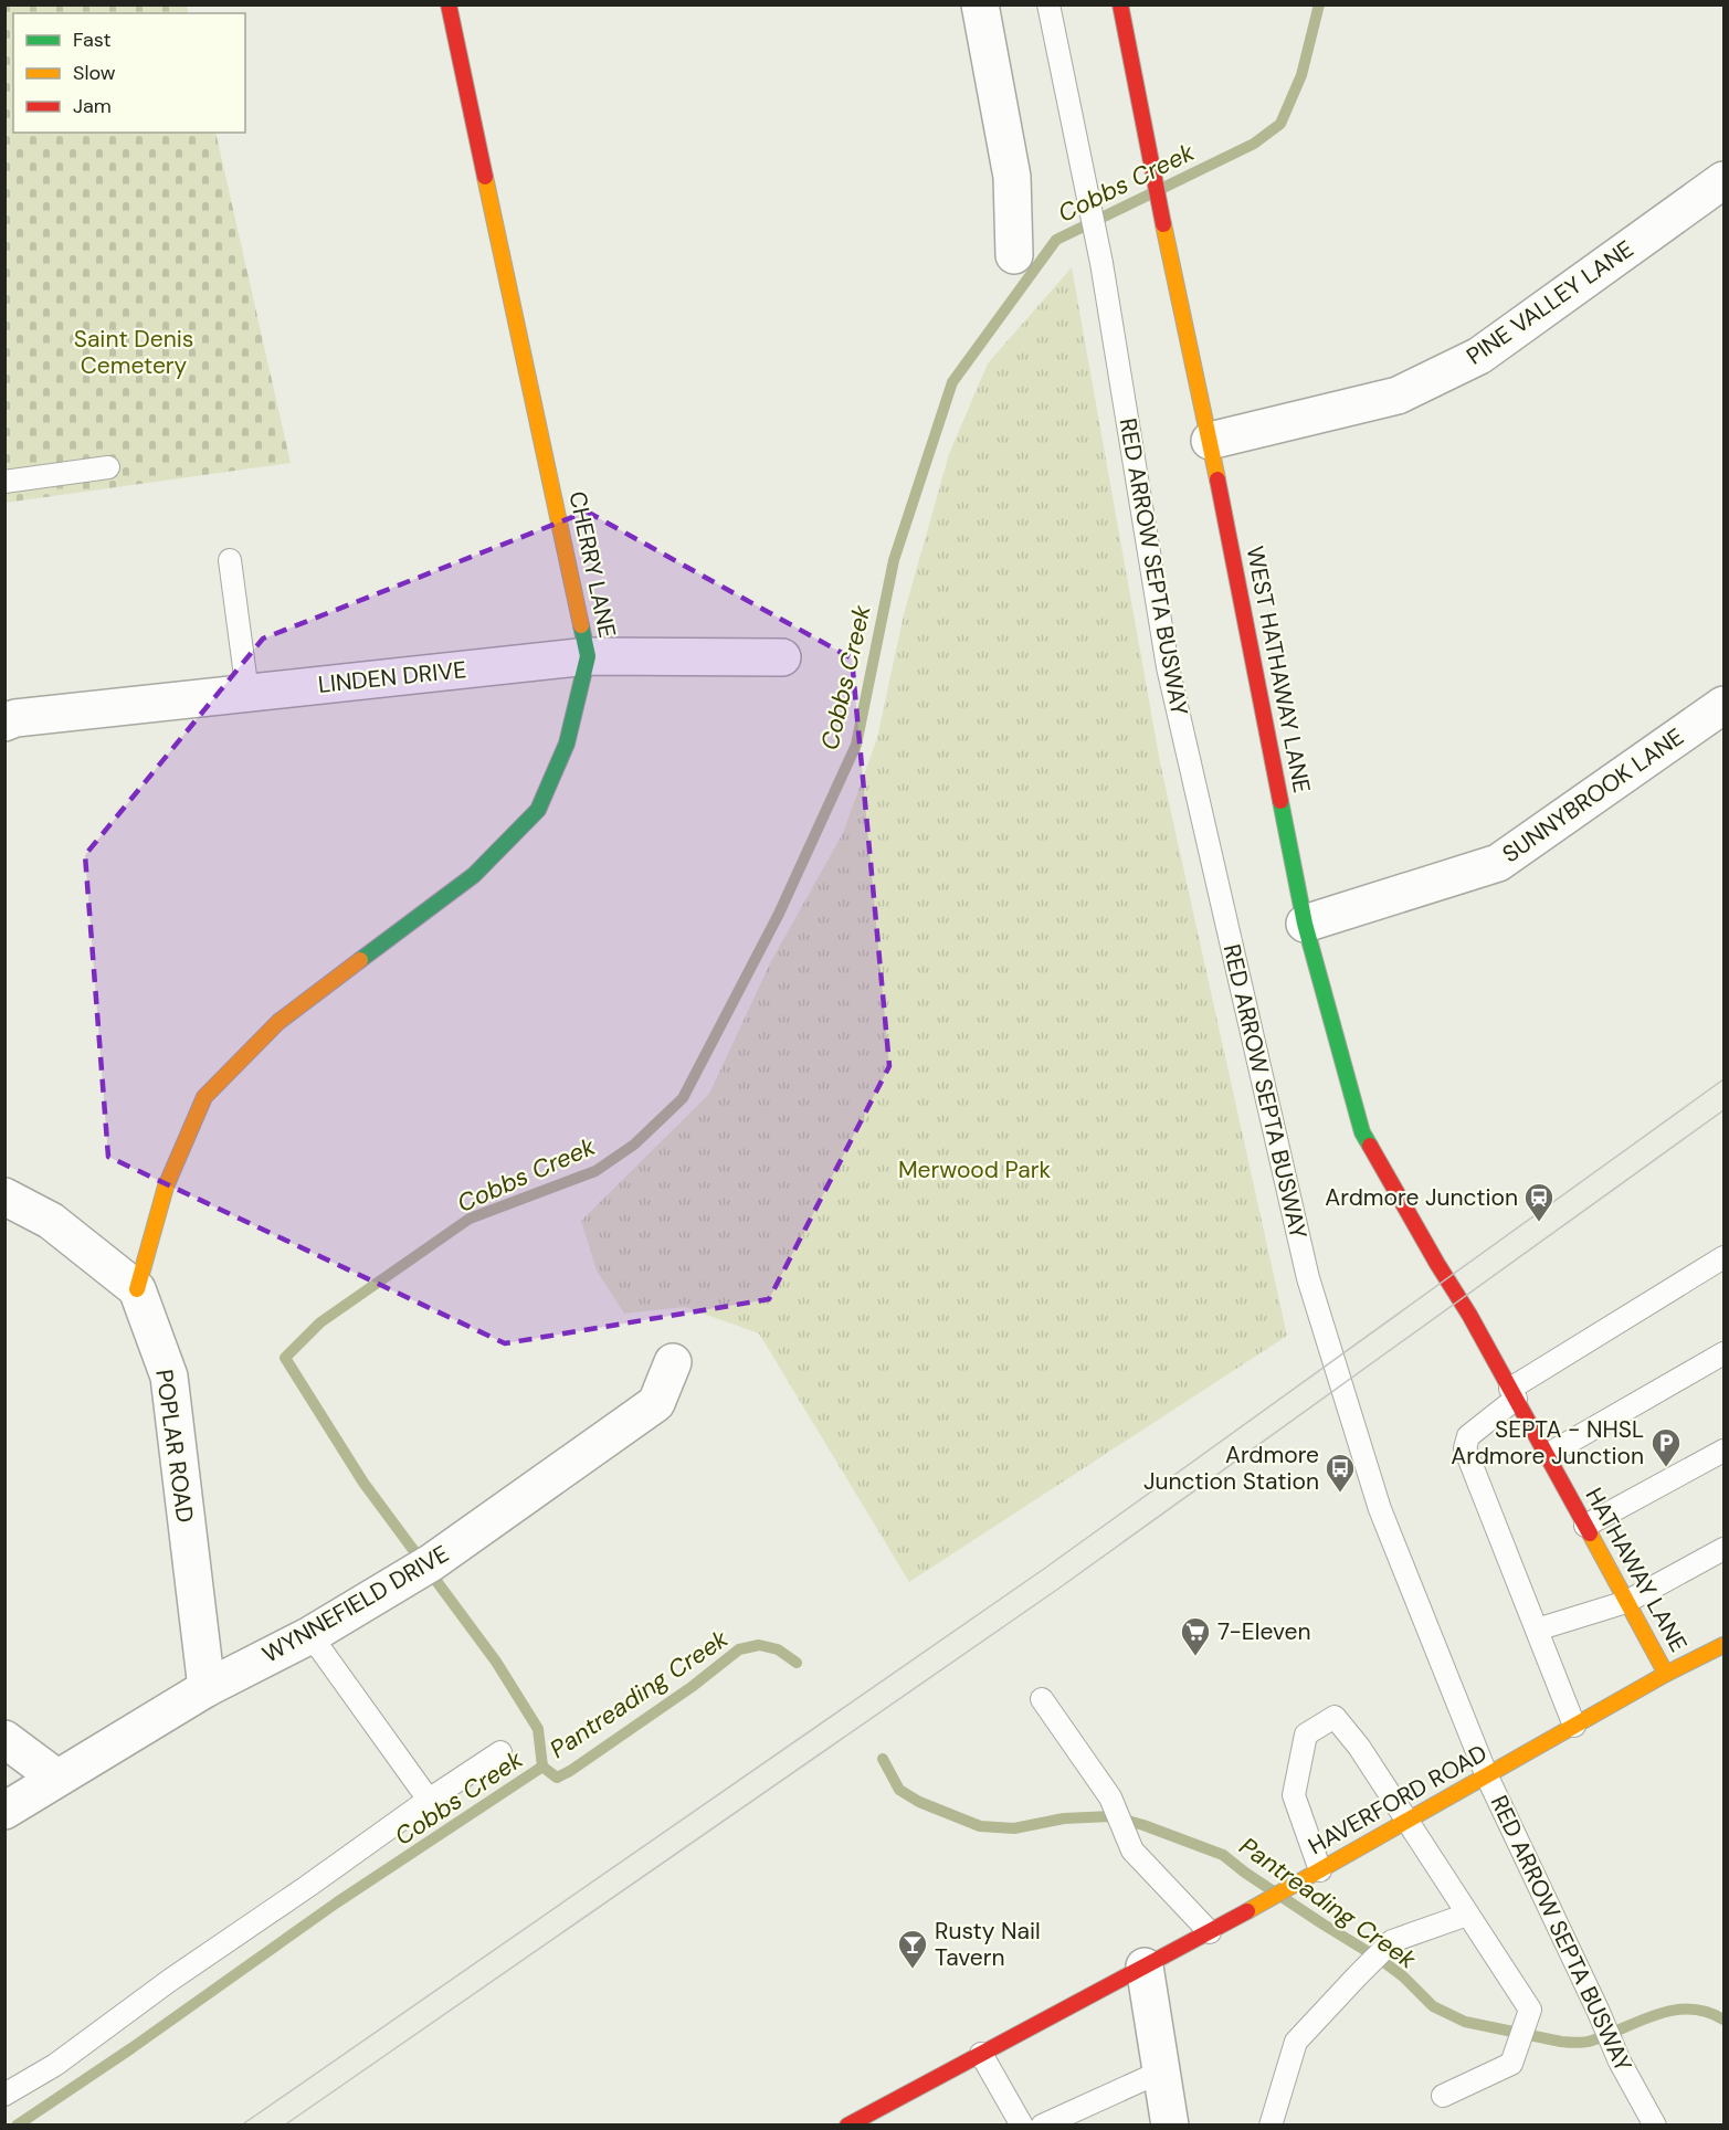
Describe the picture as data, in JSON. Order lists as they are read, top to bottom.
{
  "streets": {
    "street": [
      "PINE VALLEY LANE",
      "CHERRY LANE",
      "WEST HATHAWAY LANE",
      "LINDEN DRIVE",
      "SUNNYBROOK LANE",
      "POPLAR ROAD",
      "HATHAWAY LANE",
      "WYNNEFIELD DRIVE",
      "HAVERFORD ROAD"
    ],
    "lane": ["RED ARROW SEPTA BUSWAY"]
  },
  "crossings": [
    ["PINE VALLEY LANE", "WEST HATHAWAY LANE"],
    ["CHERRY LANE", "LINDEN DRIVE"],
    ["CHERRY LANE", "POPLAR ROAD"],
    ["RED ARROW SEPTA BUSWAY", "HAVERFORD ROAD"],
    ["WEST HATHAWAY LANE", "SUNNYBROOK LANE"],
    ["WEST HATHAWAY LANE", "HATHAWAY LANE"],
    ["POPLAR ROAD", "WYNNEFIELD DRIVE"],
    ["HATHAWAY LANE", "HAVERFORD ROAD"]
  ],
  "water": ["Cobbs Creek", "Pantreading Creek"],
  "parks": ["Saint Denis Cemetery", "Merwood Park"],
  "places": {
    "station": ["Ardmore Junction"],
    "parking": ["SEPTA - NHSL Ardmore Junction"],
    "bus stop": ["Ardmore Junction Station"],
    "supermarket": ["7-Eleven"],
    "bar": ["Rusty Nail Tavern"]
  },
  "legend": ["Fast", "Slow", "Jam"]
}
